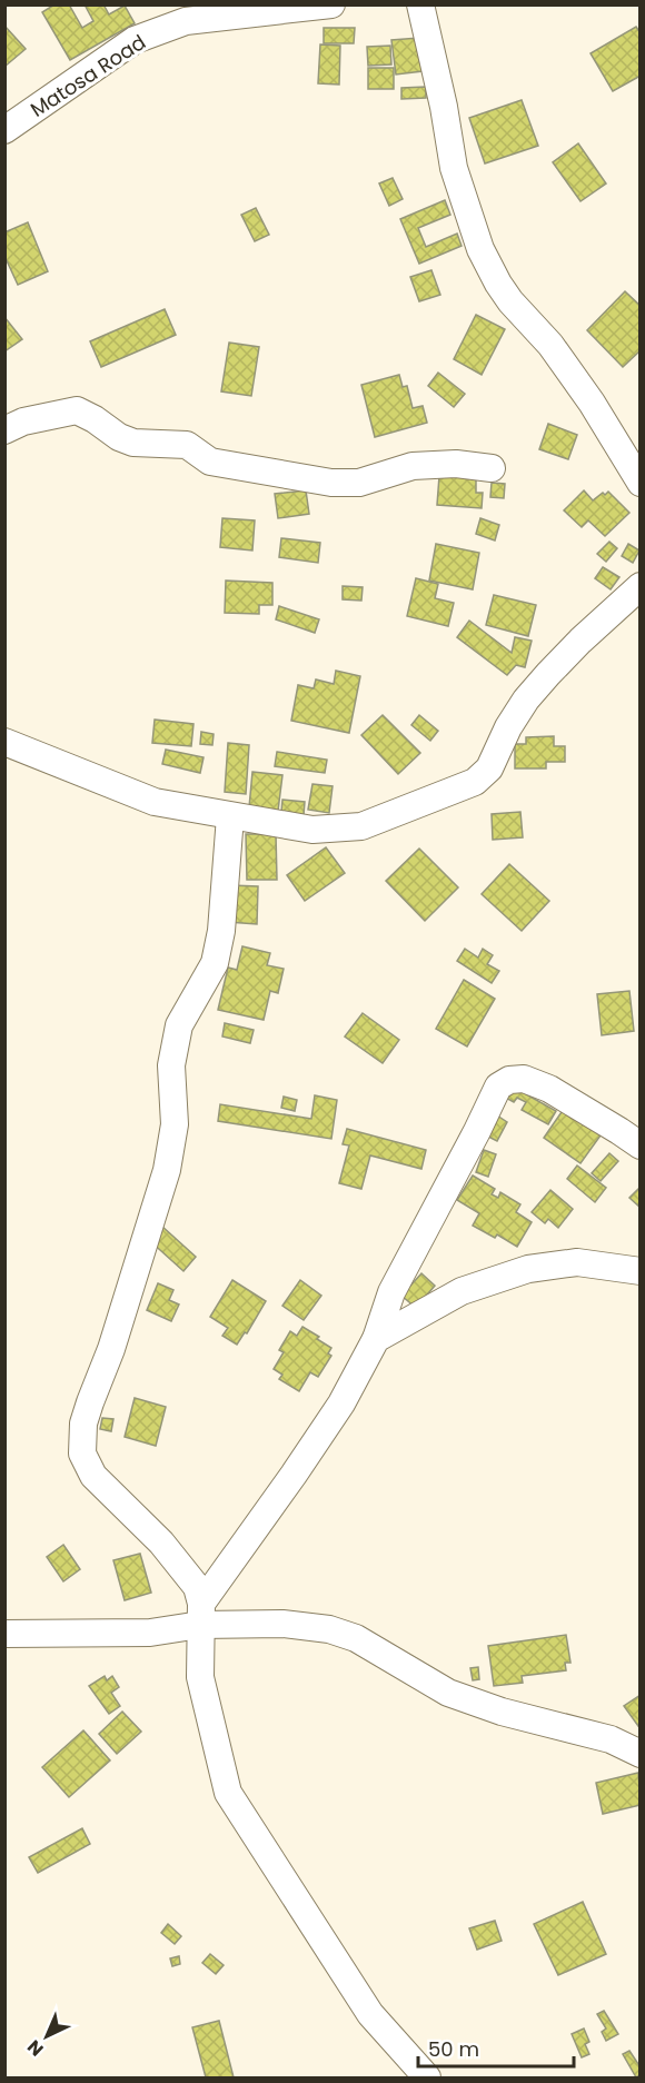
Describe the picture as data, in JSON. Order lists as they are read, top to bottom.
{
  "streets": {
    "street": ["Matosa Road"]
  },
  "scale_bar": "50 m",
  "north": "bottom left"
}
